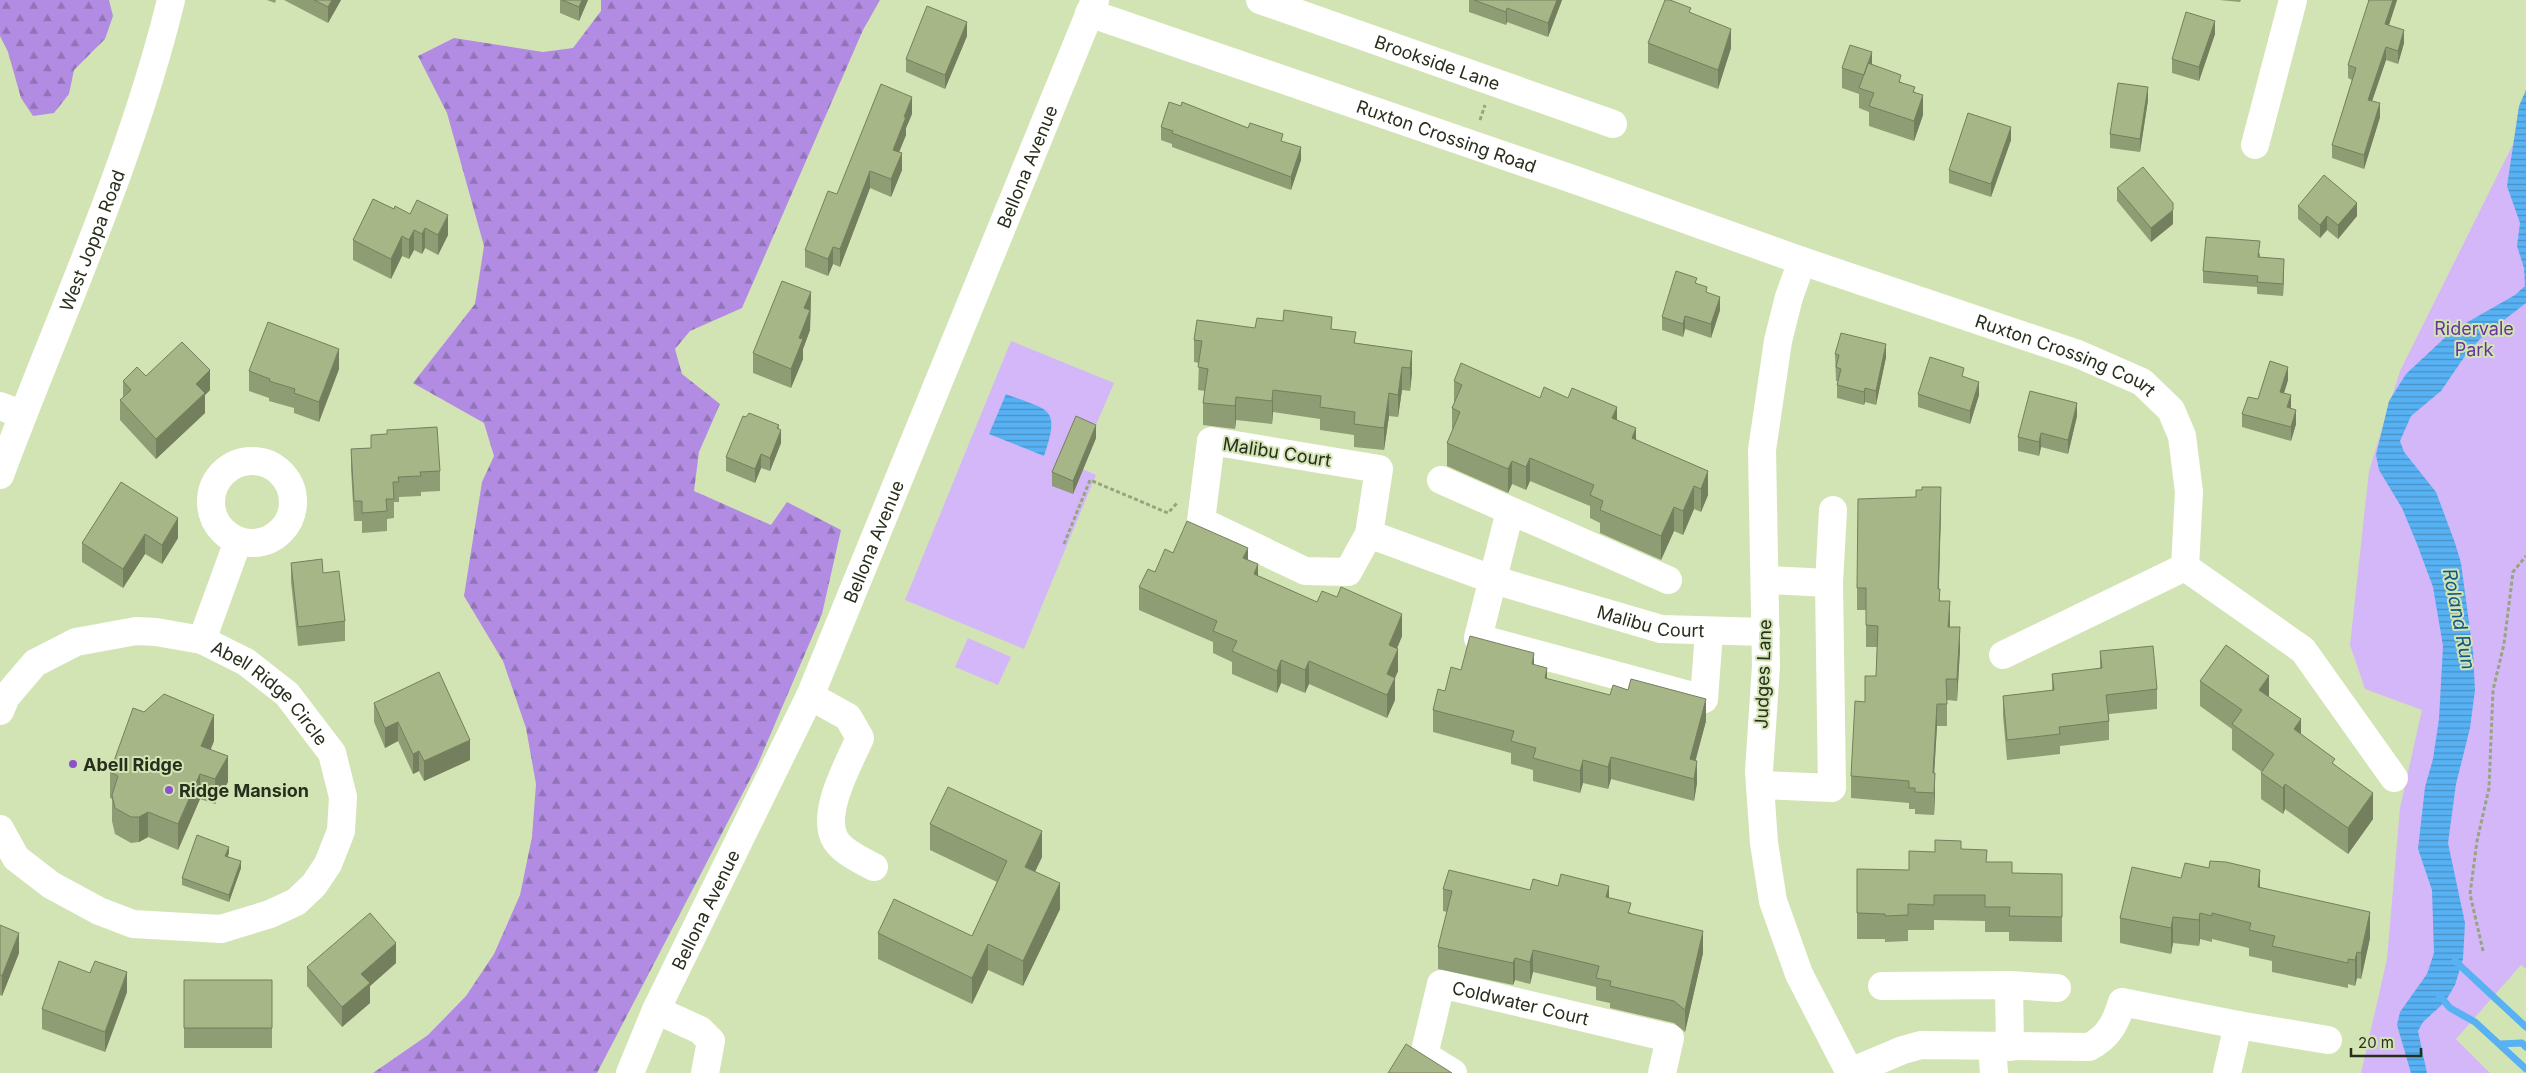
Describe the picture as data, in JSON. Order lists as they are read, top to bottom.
{
  "streets": {
    "street": [
      "Brookside Lane",
      "Ruxton Crossing Road",
      "Bellona Avenue",
      "West Joppa Road",
      "Ruxton Crossing Court",
      "Malibu Court",
      "Judges Lane",
      "Abell Ridge Circle",
      "Coldwater Court"
    ]
  },
  "crossings": [
    ["Ruxton Crossing Road", "Bellona Avenue"],
    ["Ruxton Crossing Road", "Ruxton Crossing Court"],
    ["Ruxton Crossing Road", "Judges Lane"],
    ["Ruxton Crossing Court", "Judges Lane"],
    ["Malibu Court", "Judges Lane"]
  ],
  "water": ["Roland Run"],
  "parks": ["Ridervale Park"],
  "places": ["Abell Ridge", "Ridge Mansion"],
  "scale_bar": "20 m"
}
